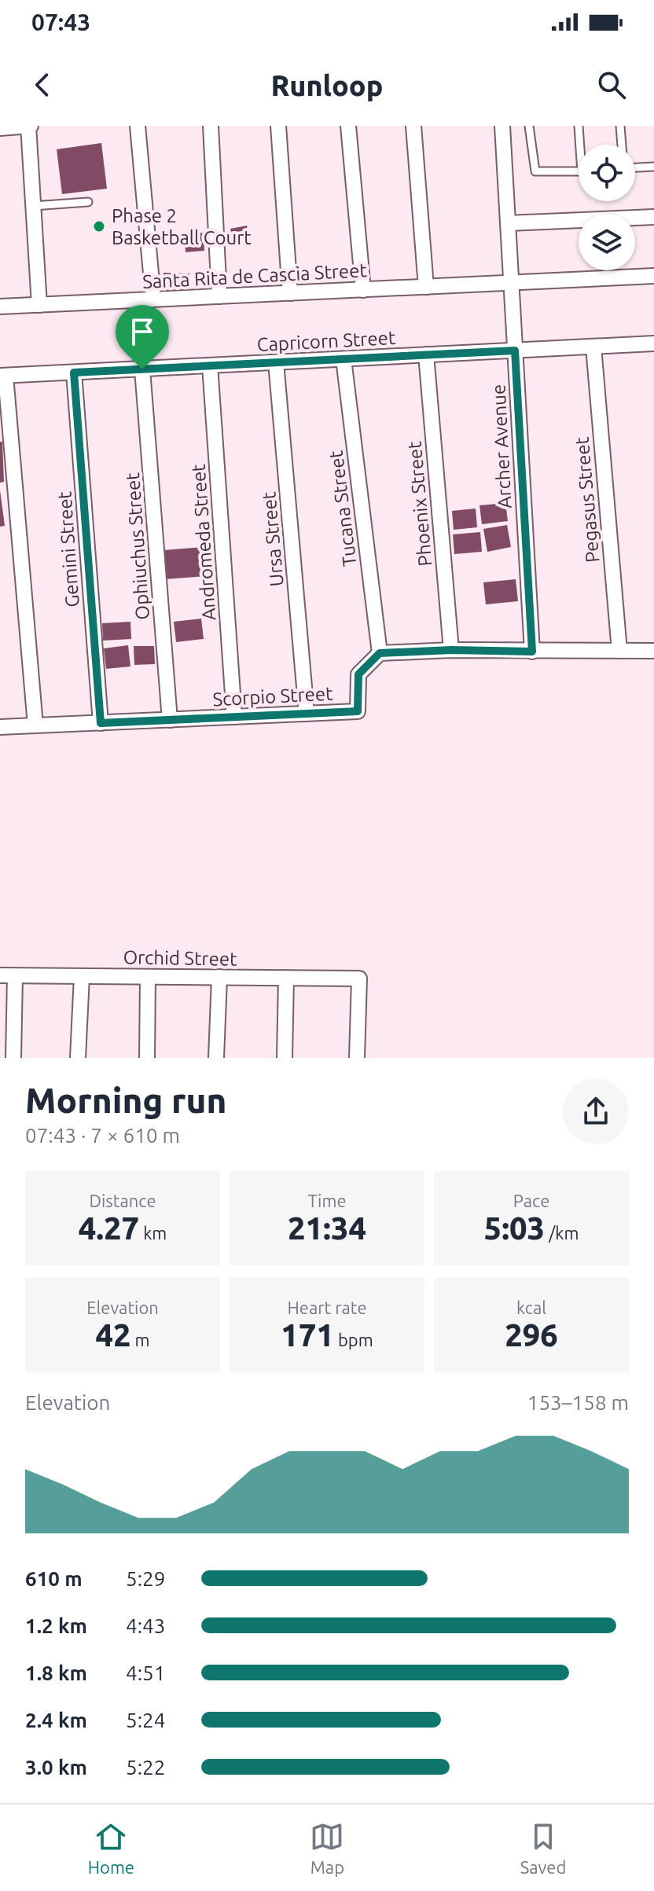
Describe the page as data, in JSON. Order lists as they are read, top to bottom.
{
  "streets": {
    "street": [
      "Santa Rita de Cascia Street",
      "Capricorn Street",
      "Archer Avenue",
      "Pegasus Street",
      "Phoenix Street",
      "Tucana Street",
      "Ursa Street",
      "Andromeda Street",
      "Ophiuchus Street",
      "Gemini Street",
      "Scorpio Street",
      "Orchid Street"
    ]
  },
  "crossings": [
    ["Santa Rita de Cascia Street", "Archer Avenue"],
    ["Capricorn Street", "Archer Avenue"],
    ["Capricorn Street", "Pegasus Street"],
    ["Capricorn Street", "Phoenix Street"],
    ["Capricorn Street", "Tucana Street"],
    ["Capricorn Street", "Ursa Street"],
    ["Capricorn Street", "Andromeda Street"],
    ["Capricorn Street", "Ophiuchus Street"],
    ["Capricorn Street", "Gemini Street"],
    ["Tucana Street", "Scorpio Street"],
    ["Ursa Street", "Scorpio Street"],
    ["Andromeda Street", "Scorpio Street"],
    ["Ophiuchus Street", "Scorpio Street"],
    ["Gemini Street", "Scorpio Street"]
  ],
  "places": ["Phase 2 Basketball Court"],
  "page": {
    "status": "07:43",
    "header": "Runloop",
    "heading": ["Morning run", "07:43 · 7 × 610 m"],
    "stats": [
      ["Distance", "4.27 km"],
      ["Time", "21:34"],
      ["Pace", "5:03 /km"],
      ["Elevation", "42 m"],
      ["Heart rate", "171 bpm"],
      ["kcal", "296"]
    ],
    "chart": ["Elevation", "153–158 m"],
    "list": [
      {
        "name": "610 m",
        "note": "5:29"
      },
      {
        "name": "1.2 km",
        "note": "4:43"
      },
      {
        "name": "1.8 km",
        "note": "4:51"
      },
      {
        "name": "2.4 km",
        "note": "5:24"
      },
      {
        "name": "3.0 km",
        "note": "5:22"
      }
    ],
    "tabs": ["Home", "Map", "Saved"]
  }
}
